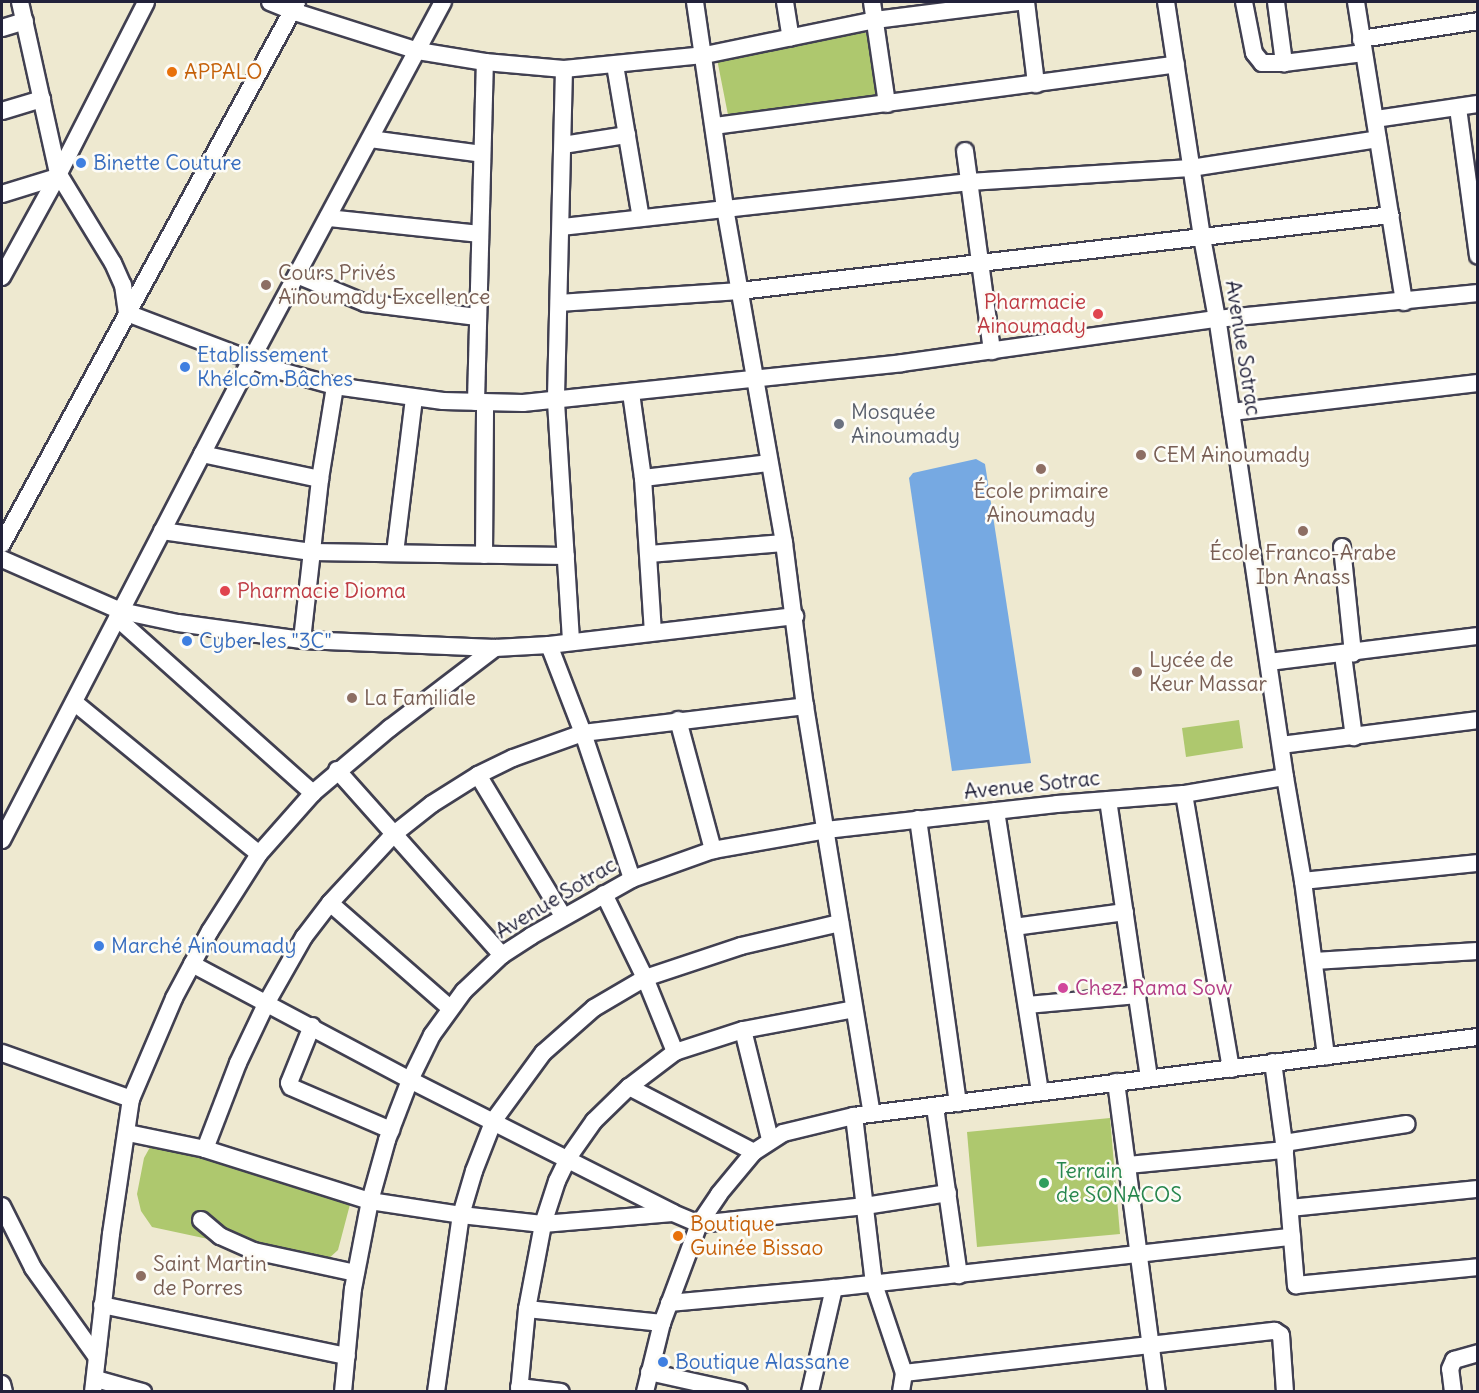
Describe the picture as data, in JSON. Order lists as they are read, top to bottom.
{
  "streets": {
    "street": ["Avenue Sotrac"]
  },
  "places": [
    "APPALO",
    "Binette Couture",
    "Cours Privés Aïnoumady Excellence",
    "Pharmacie Ainoumady",
    "Etablissement Khélcom Bâches",
    "Mosquée Ainoumady",
    "CEM Ainoumady",
    "École primaire Ainoumady",
    "École Franco-Arabe Ibn Anass",
    "Pharmacie Dioma",
    "Cyber les \"3C\"",
    "Lycée de Keur Massar",
    "La Familiale",
    "Marché Ainoumady",
    "Chez. Rama Sow",
    "Terrain de SONACOS",
    "Boutique Guinée Bissao",
    "Saint Martin de Porres",
    "Boutique Alassane"
  ]
}
